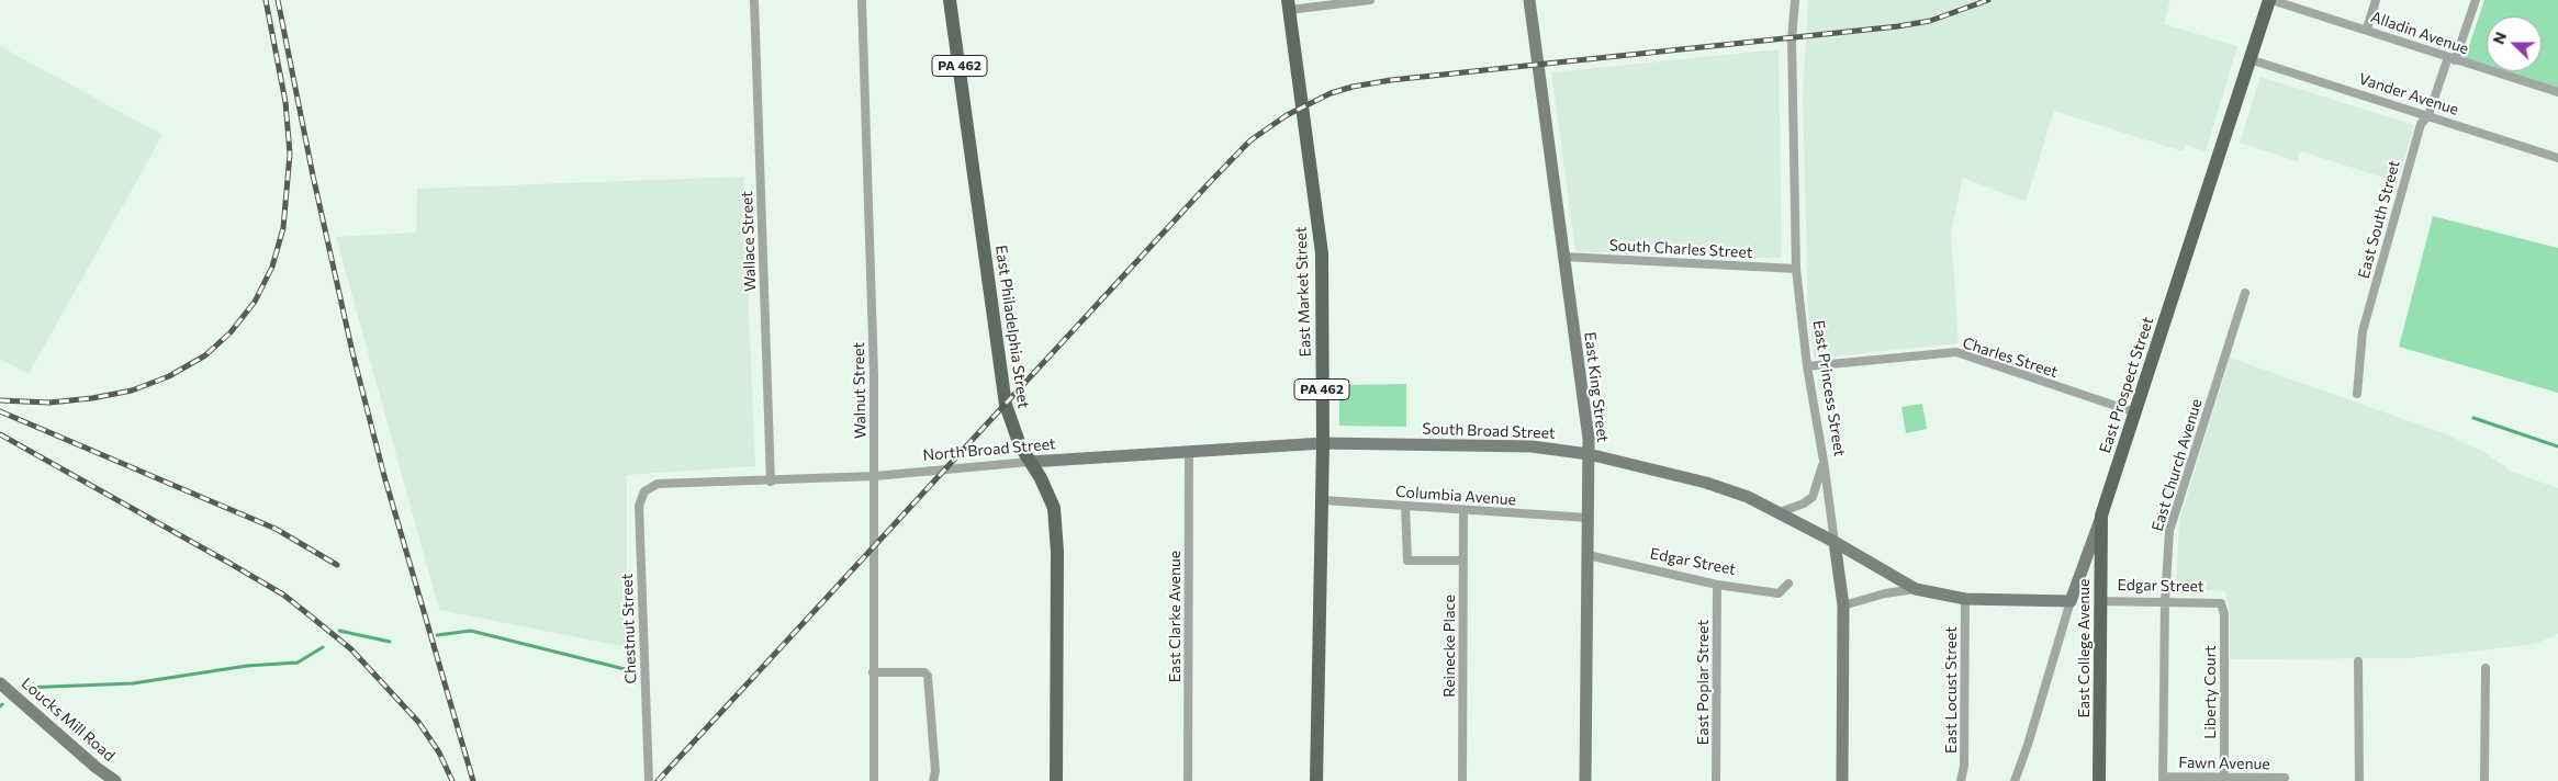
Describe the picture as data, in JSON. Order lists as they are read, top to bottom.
{
  "streets": {
    "main road": [
      "PA 462",
      "East Market Street",
      "East Philadelphia Street",
      "East Prospect Street",
      "East College Avenue"
    ],
    "street": [
      "Alladin Avenue",
      "Vander Avenue",
      "East South Street",
      "Wallace Street",
      "South Charles Street",
      "Charles Street",
      "East King Street",
      "East Princess Street",
      "Walnut Street",
      "South Broad Street",
      "North Broad Street",
      "East Church Avenue",
      "Columbia Avenue",
      "Edgar Street",
      "East Clarke Avenue",
      "Chestnut Street",
      "Reinecke Place",
      "East Poplar Street",
      "East Locust Street",
      "Liberty Court",
      "Loucks Mill Road",
      "Fawn Avenue"
    ]
  },
  "crossings": [
    ["Alladin Avenue", "East South Street"],
    ["Alladin Avenue", "East Prospect Street"],
    ["Vander Avenue", "East South Street"],
    ["Vander Avenue", "East Prospect Street"],
    ["Wallace Street", "North Broad Street"],
    ["South Charles Street", "East King Street"],
    ["South Charles Street", "East Princess Street"],
    ["East Market Street", "South Broad Street"],
    ["East Market Street", "North Broad Street"],
    ["East Market Street", "Columbia Avenue"],
    ["East Philadelphia Street", "North Broad Street"],
    ["Charles Street", "East Prospect Street"],
    ["Charles Street", "East Princess Street"],
    ["East Prospect Street", "East College Avenue"],
    ["East King Street", "South Broad Street"],
    ["East King Street", "Columbia Avenue"],
    ["East King Street", "Edgar Street"],
    ["East Princess Street", "South Broad Street"],
    ["Walnut Street", "North Broad Street"],
    ["South Broad Street", "North Broad Street"],
    ["North Broad Street", "East Clarke Avenue"],
    ["North Broad Street", "Chestnut Street"],
    ["East Church Avenue", "Edgar Street"],
    ["East Church Avenue", "Fawn Avenue"],
    ["Columbia Avenue", "Reinecke Place"],
    ["Edgar Street", "East College Avenue"],
    ["Edgar Street", "East Poplar Street"],
    ["Edgar Street", "Liberty Court"],
    ["Liberty Court", "Fawn Avenue"]
  ],
  "north": "left"
}
